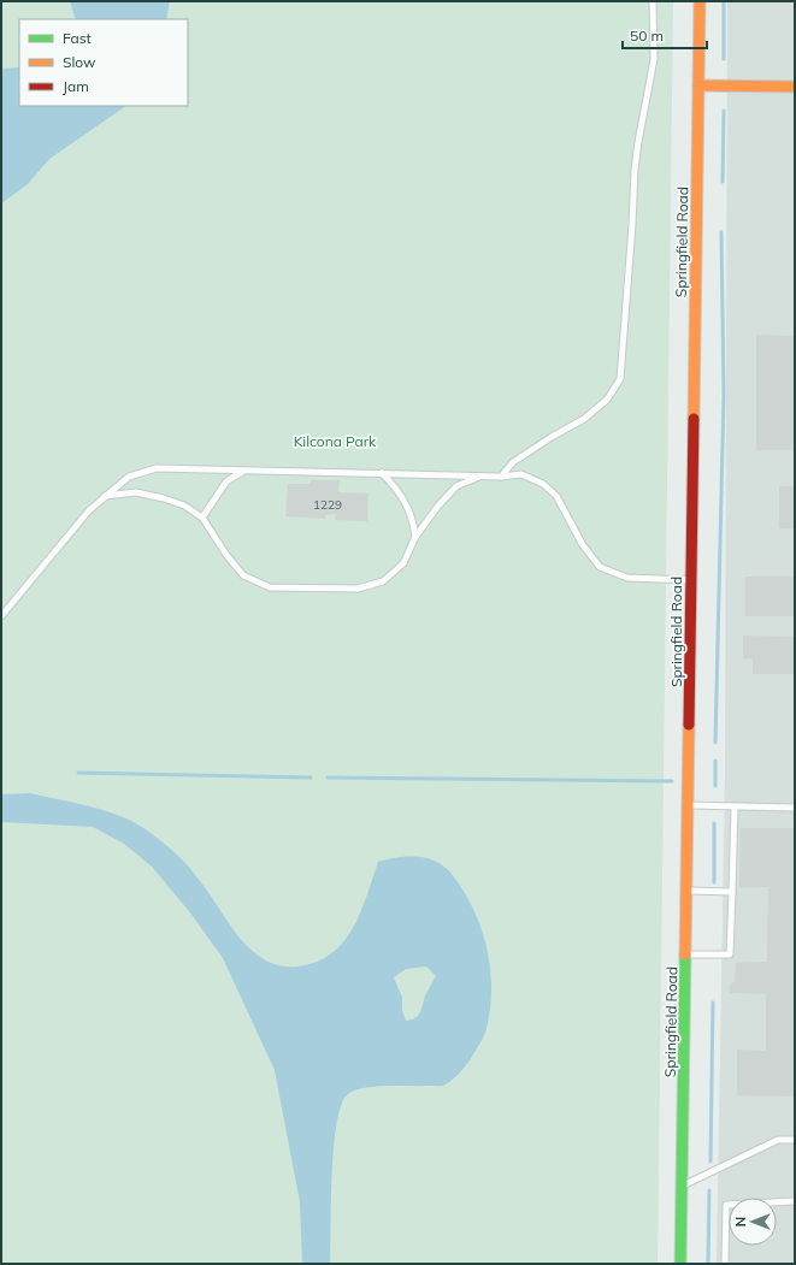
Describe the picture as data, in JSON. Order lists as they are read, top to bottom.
{
  "streets": {
    "street": ["Springfield Road"]
  },
  "parks": ["Kilcona Park"],
  "house_numbers": ["1229"],
  "legend": ["Fast", "Slow", "Jam"],
  "scale_bar": "50 m",
  "north": "left"
}
